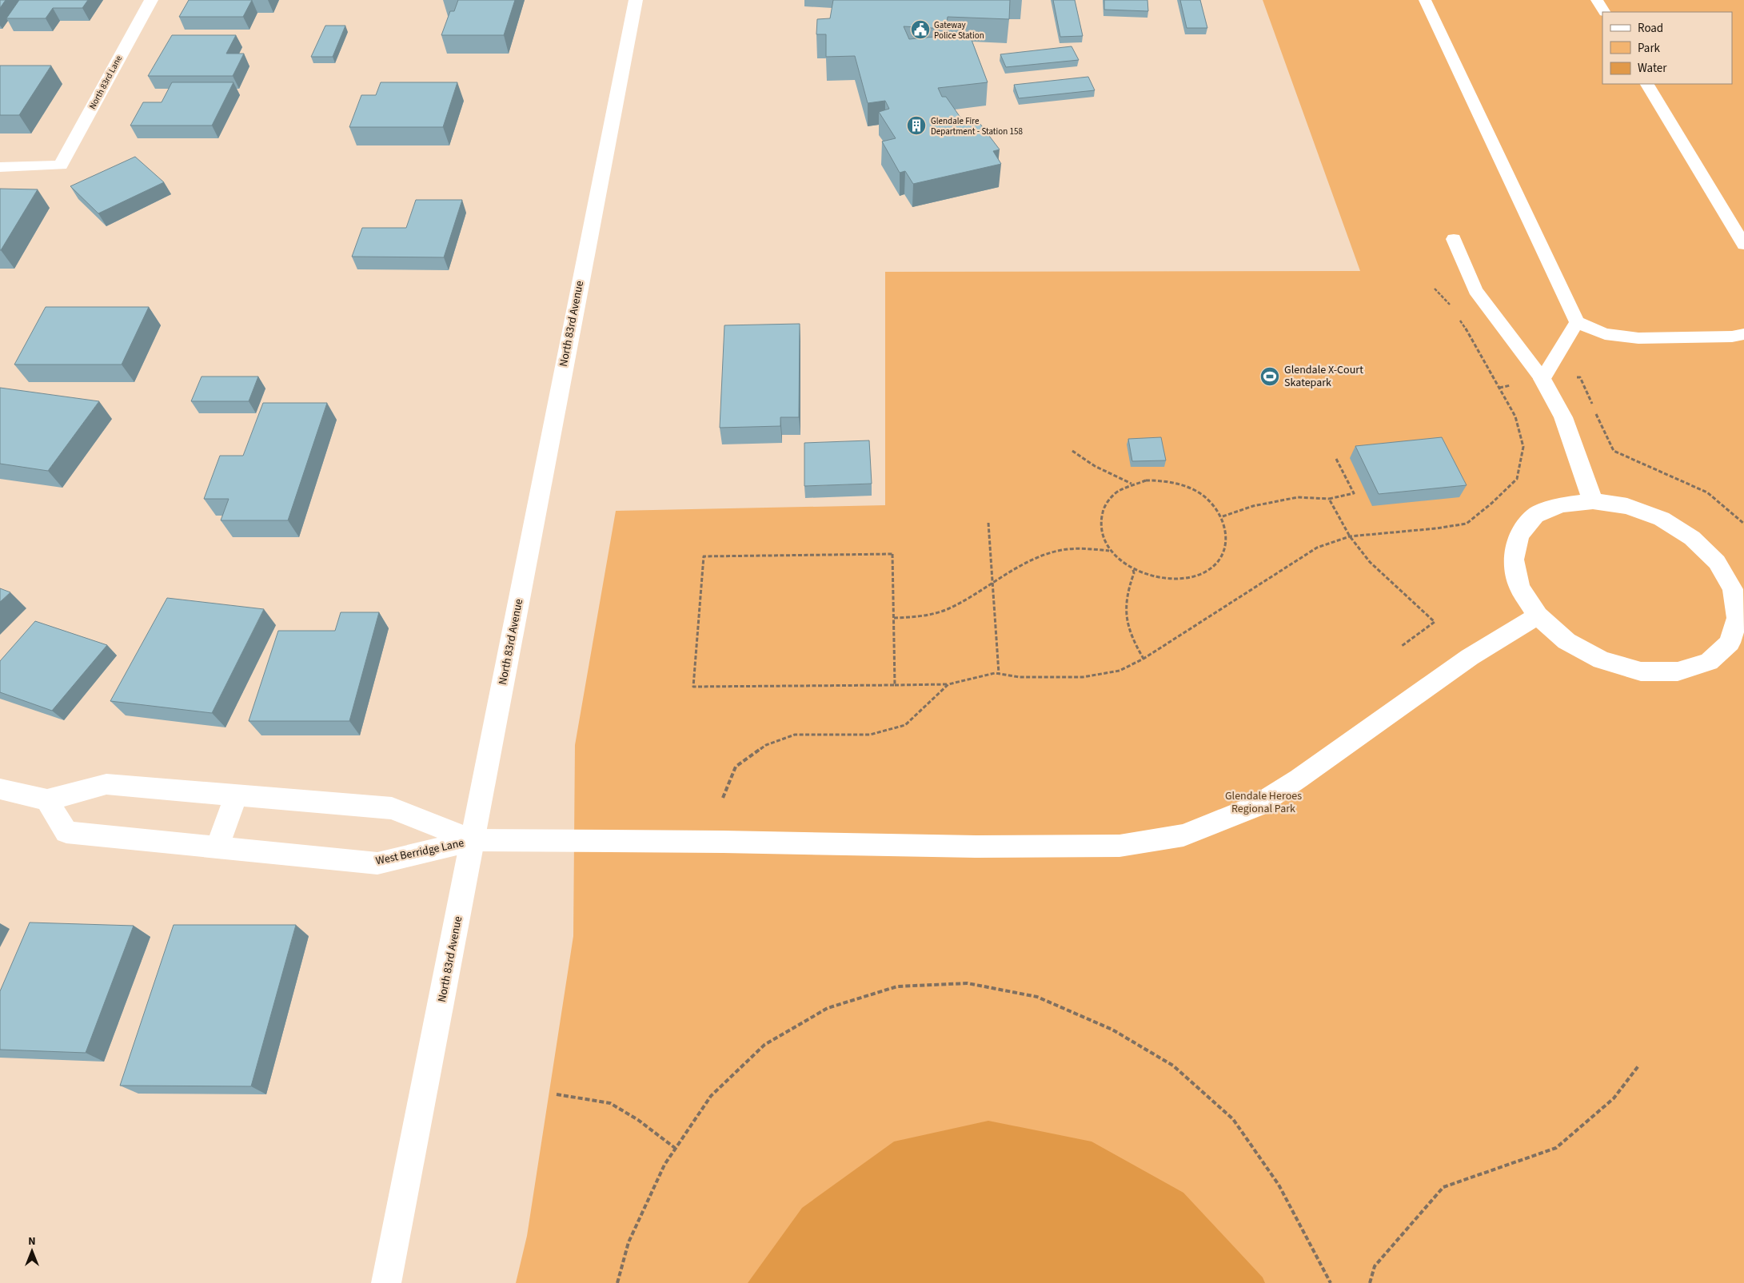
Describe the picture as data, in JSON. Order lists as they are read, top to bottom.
{
  "streets": {
    "street": ["North 83rd Lane", "North 83rd Avenue", "West Berridge Lane"]
  },
  "crossings": [
    ["North 83rd Avenue", "West Berridge Lane"]
  ],
  "parks": ["Glendale Heroes Regional Park"],
  "places": {
    "public building": ["Gateway Police Station"],
    "building": ["Glendale Fire Department - Station 158"],
    "sports": ["Glendale X-Court Skatepark"]
  },
  "legend": ["Road", "Park", "Water"],
  "north": "top"
}
